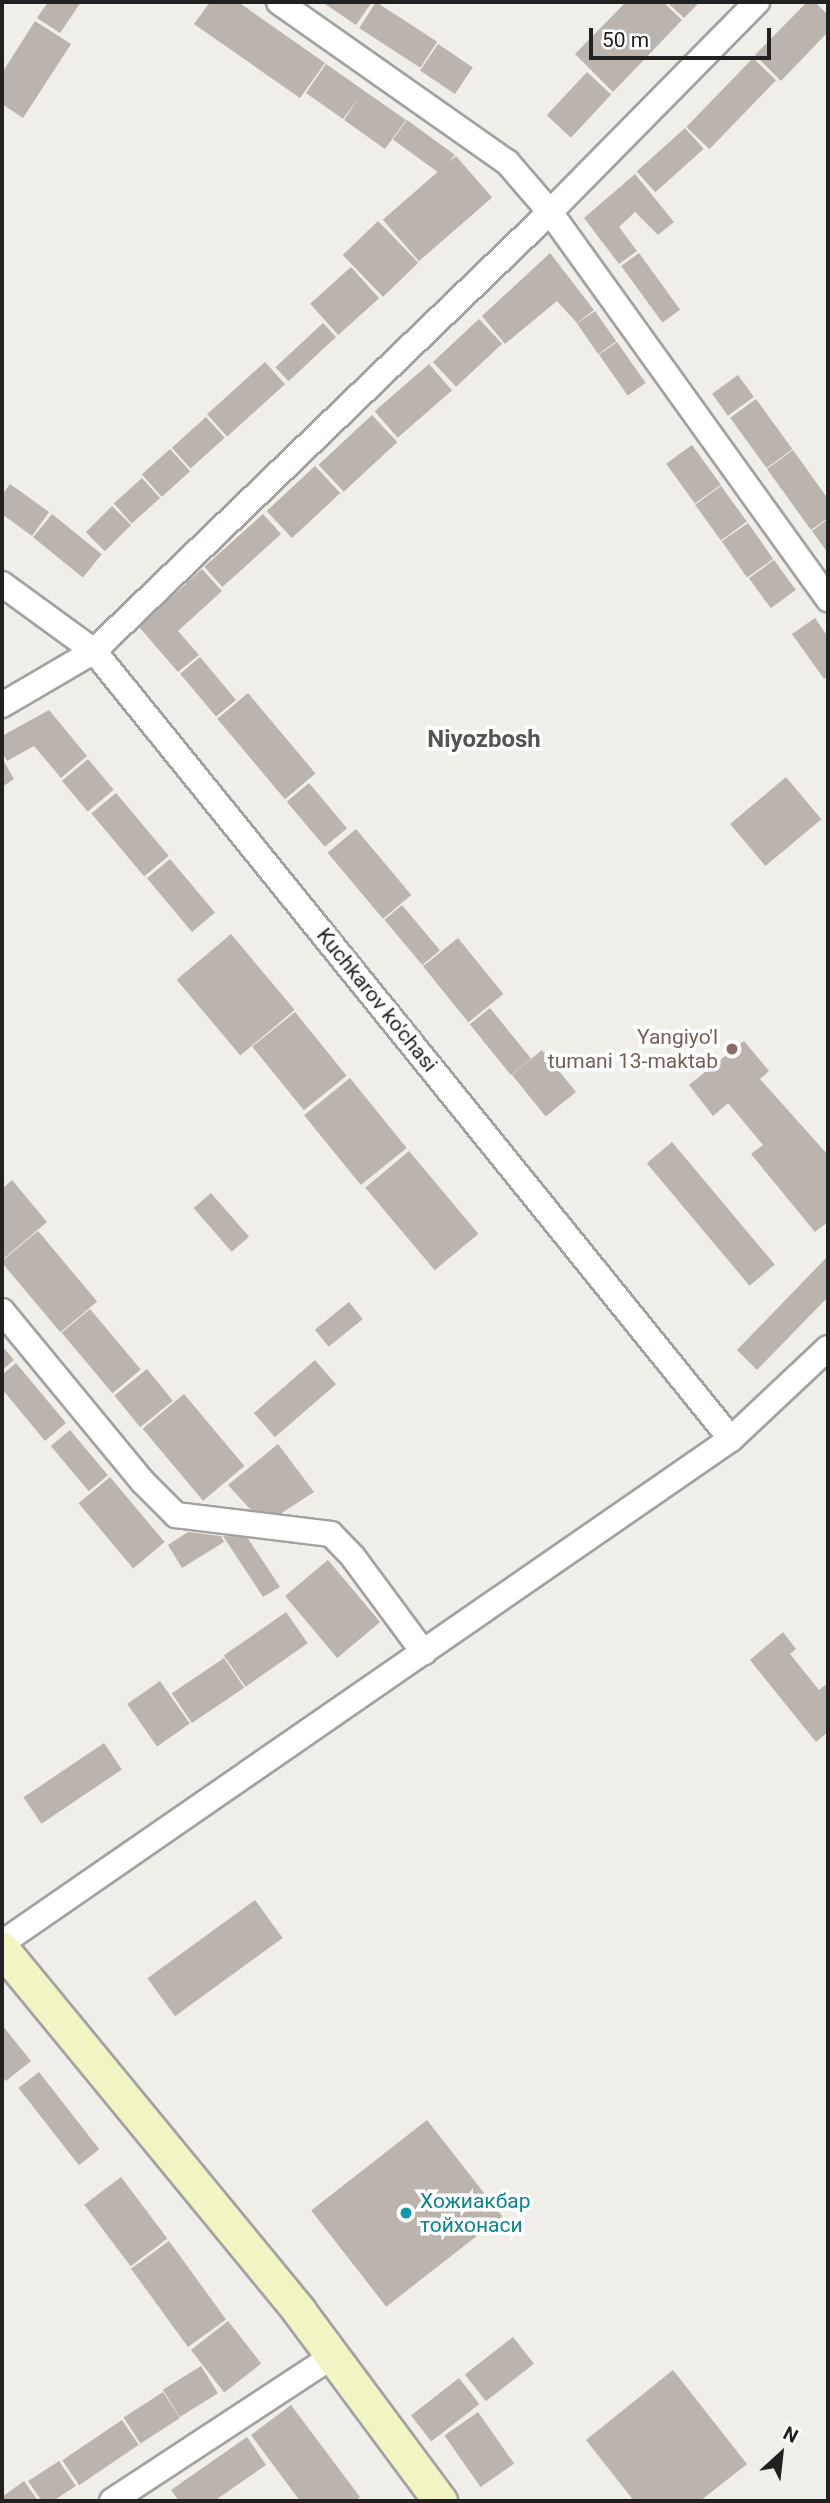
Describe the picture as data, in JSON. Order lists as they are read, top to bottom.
{
  "streets": {
    "street": ["Kuchkarov ko'chasi"]
  },
  "districts": ["Niyozbosh"],
  "places": ["Yangiyo'l tumani 13-maktab", "Хожиакбар тойхонаси"],
  "scale_bar": "50 m",
  "north": "top right"
}
